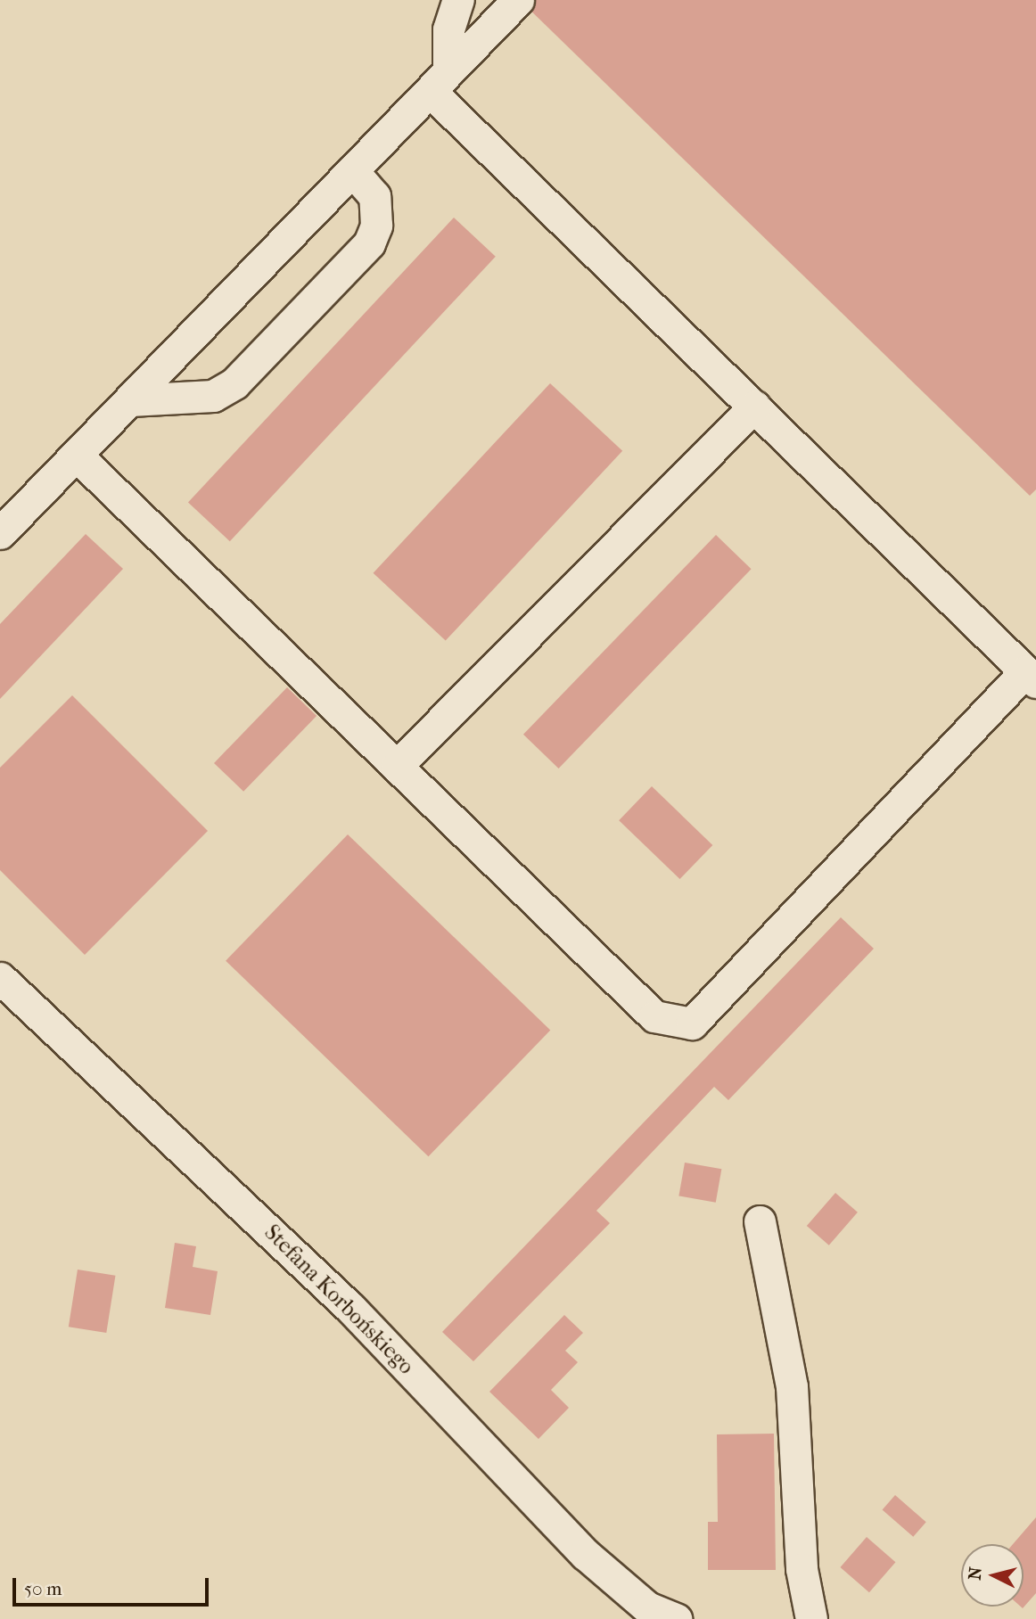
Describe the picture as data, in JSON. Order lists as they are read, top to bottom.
{
  "streets": {
    "street": ["Stefana Korbońskiego"]
  },
  "scale_bar": "50 m",
  "north": "left"
}
